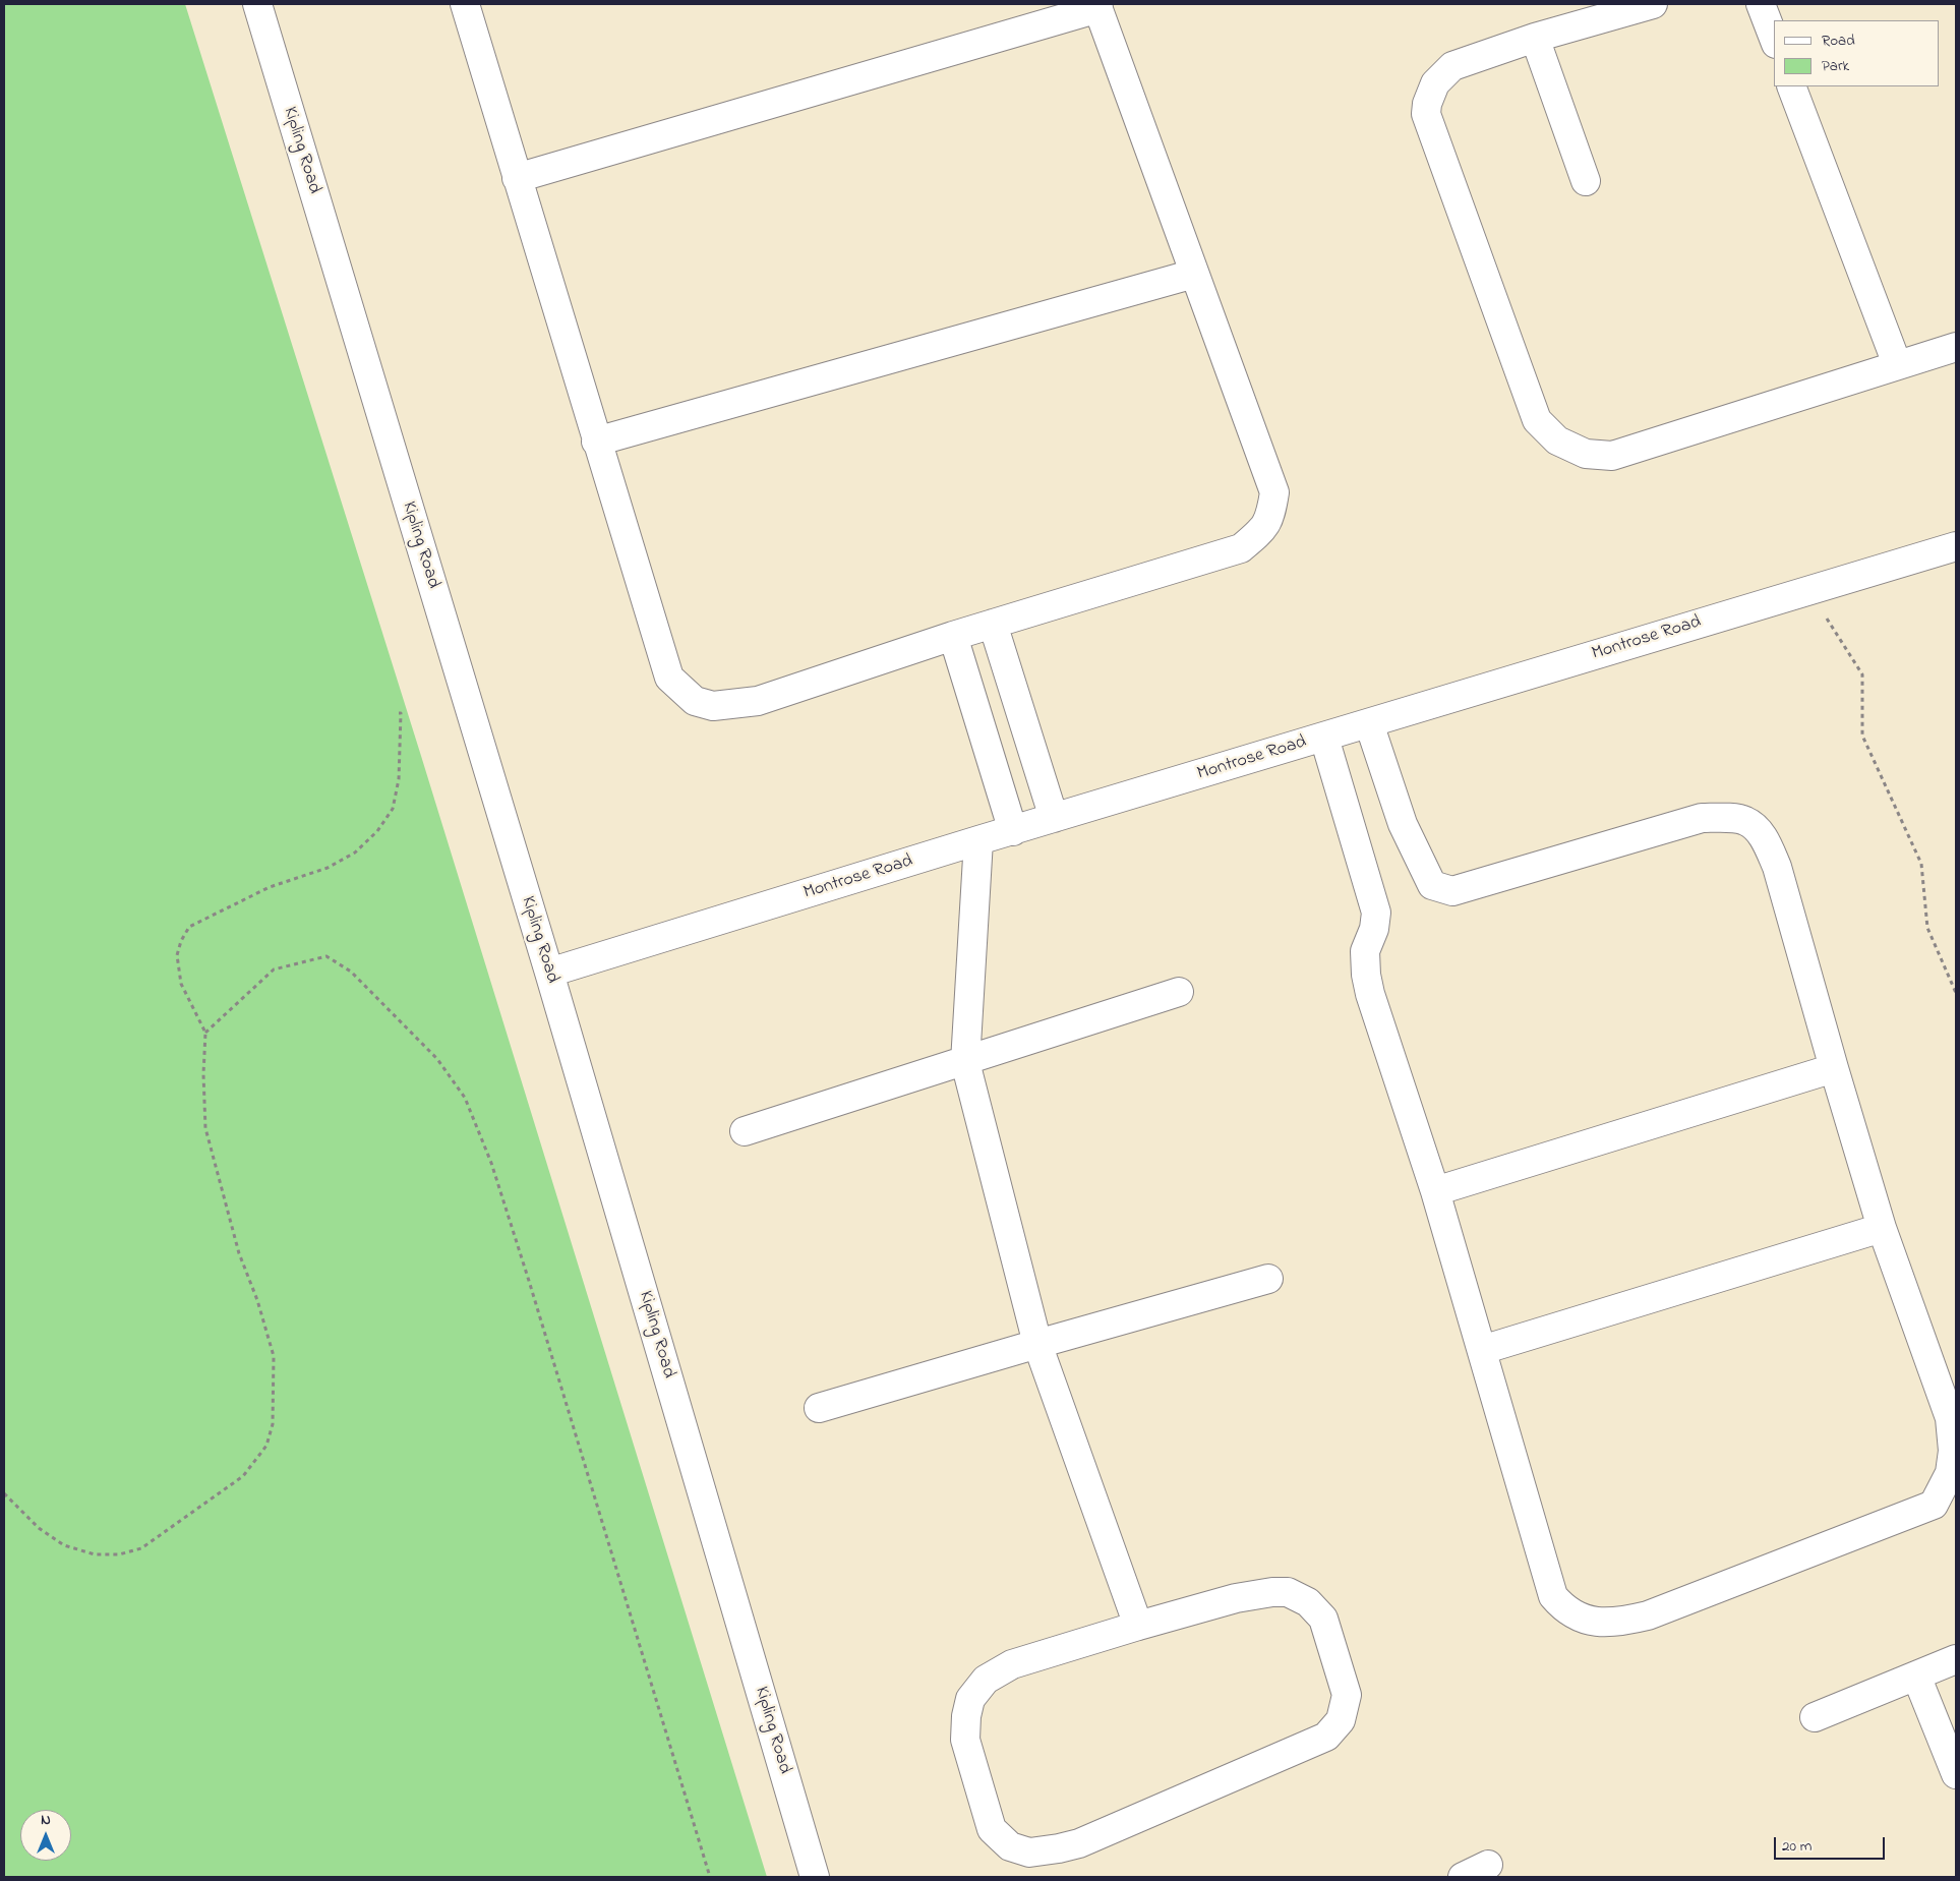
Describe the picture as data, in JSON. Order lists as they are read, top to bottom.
{
  "streets": {
    "street": ["Kipling Road", "Montrose Road"]
  },
  "crossings": [
    ["Kipling Road", "Montrose Road"]
  ],
  "legend": ["Road", "Park"],
  "scale_bar": "20 m",
  "north": "top"
}
